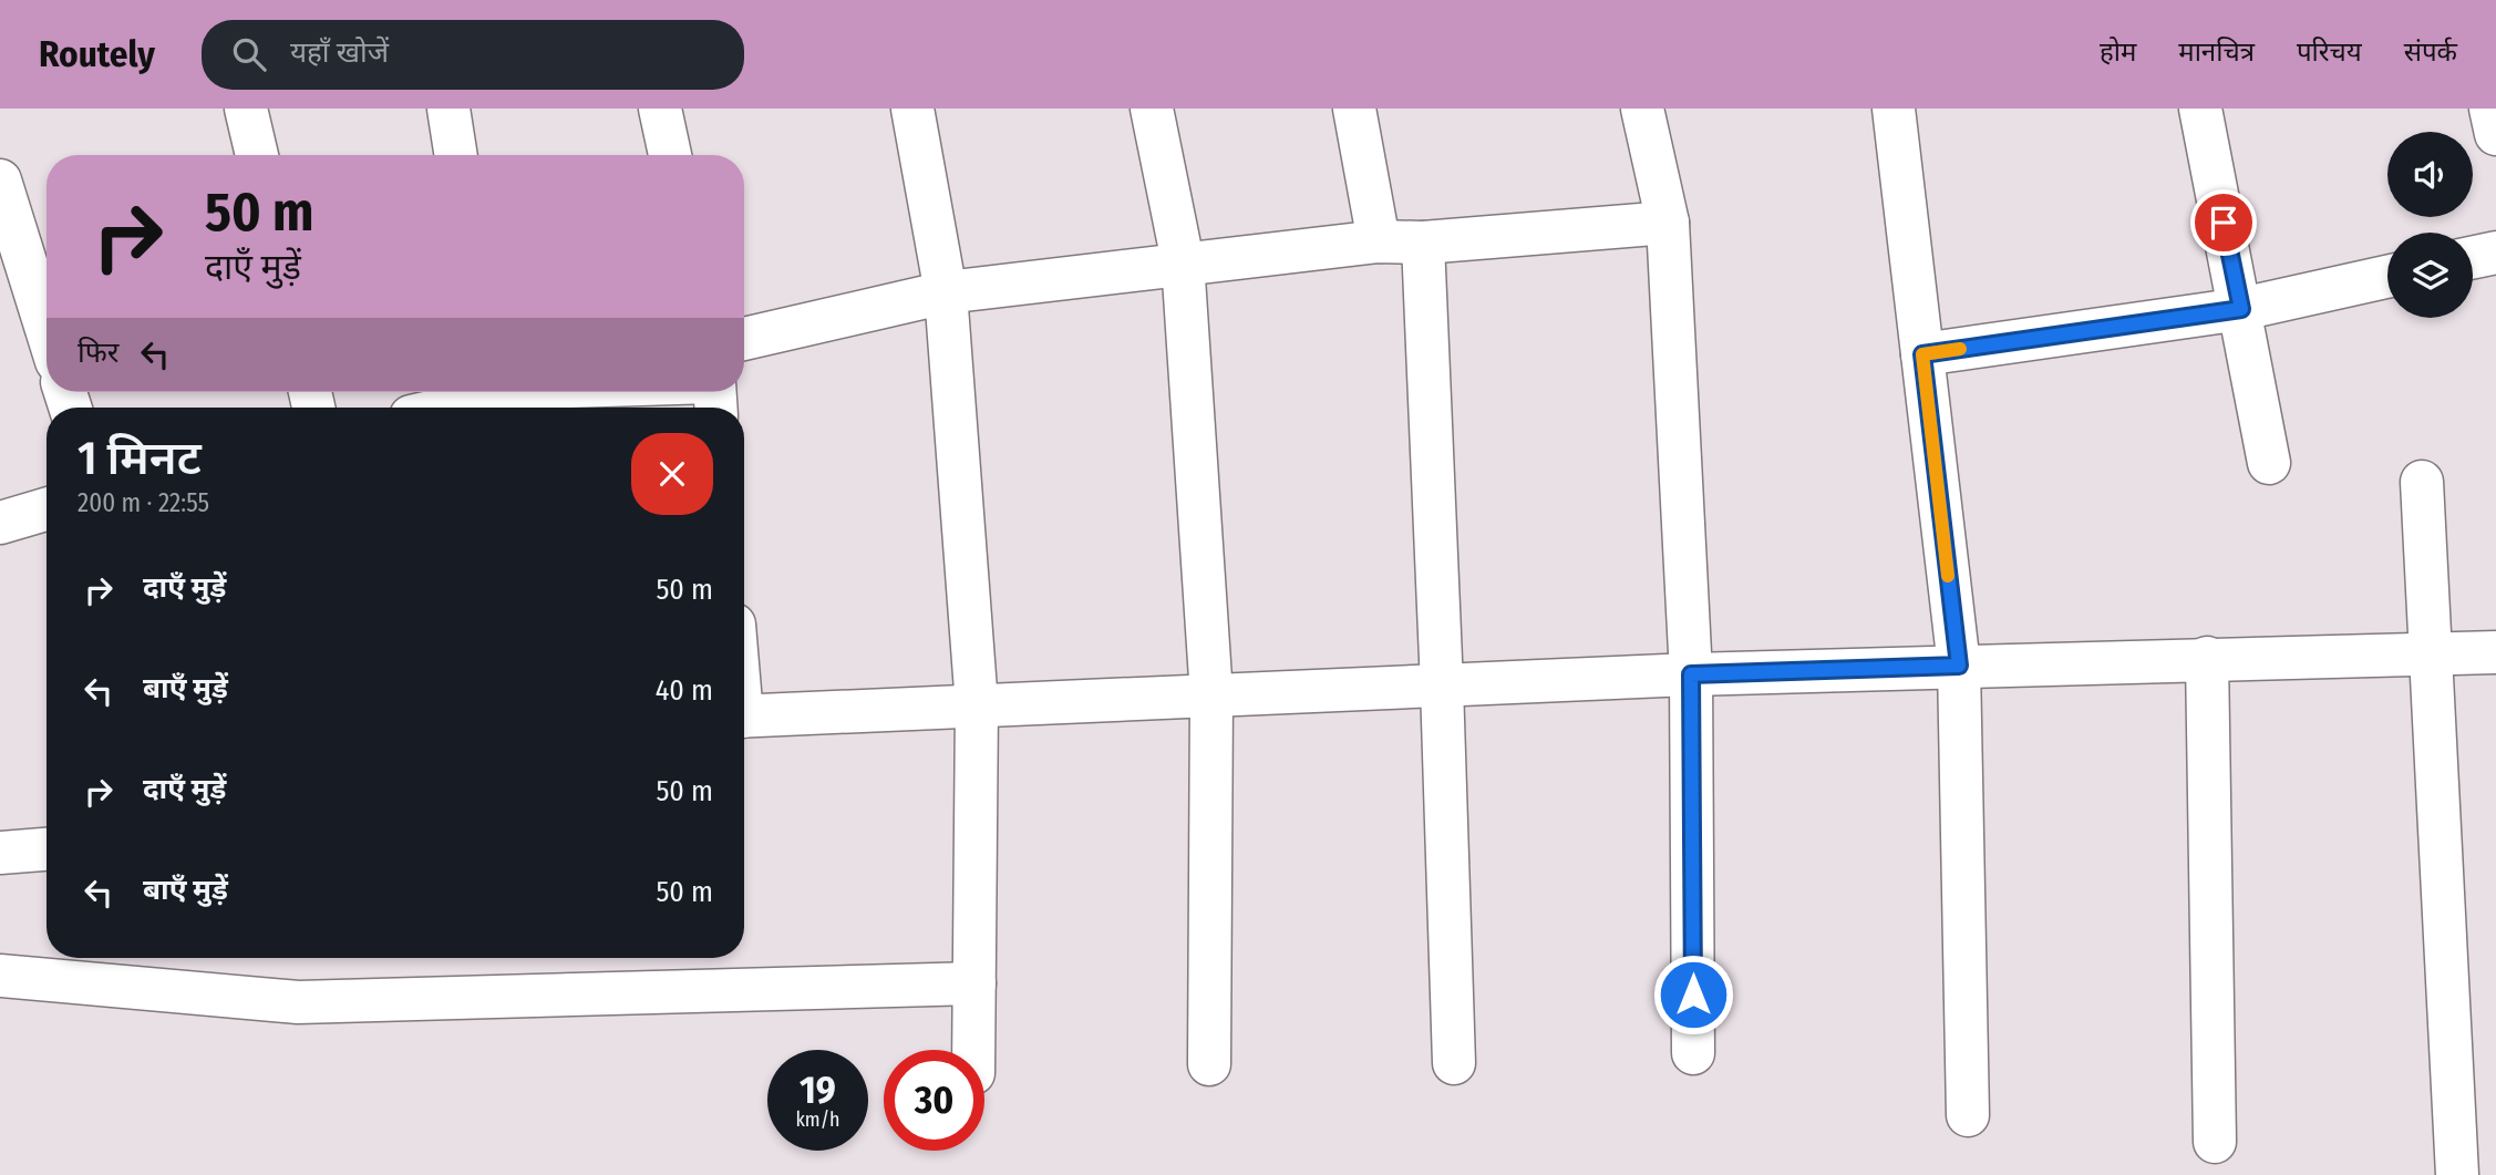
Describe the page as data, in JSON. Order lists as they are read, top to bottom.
{
  "page": {
    "header": "Routely",
    "search": "यहाँ खोजें",
    "nav": [
      "होम",
      "मानचित्र",
      "परिचय",
      "संपर्क"
    ],
    "turn": ["50 m", "दाएँ मुड़ें"],
    "then": "फिर",
    "heading": ["1 मिनट", "200 m · 22:55"],
    "list": [
      {
        "name": "दाएँ मुड़ें",
        "value": "50 m"
      },
      {
        "name": "बाएँ मुड़ें",
        "value": "40 m"
      },
      {
        "name": "दाएँ मुड़ें",
        "value": "50 m"
      },
      {
        "name": "बाएँ मुड़ें",
        "value": "50 m"
      }
    ],
    "speed": "19 km/h",
    "limit": "30"
  }
}
